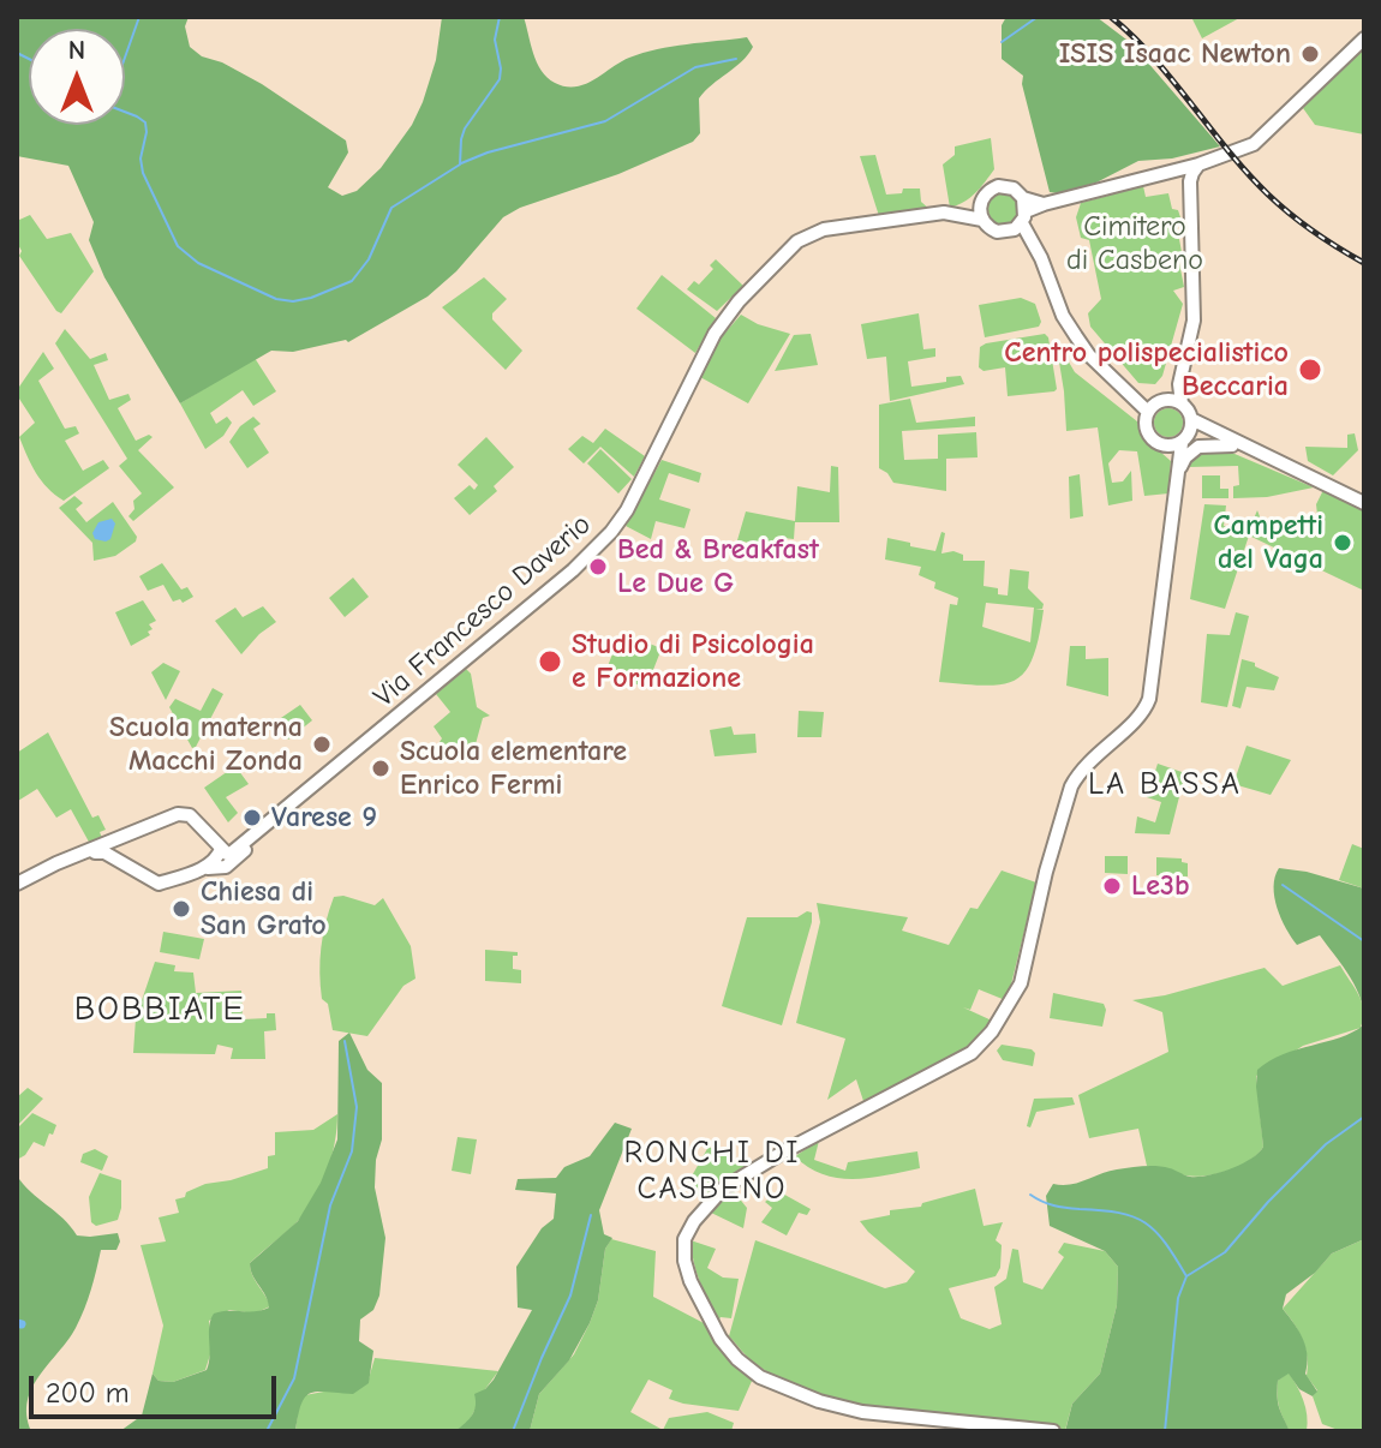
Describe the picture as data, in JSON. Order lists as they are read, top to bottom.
{
  "streets": {
    "street": ["Via Francesco Daverio"]
  },
  "districts": ["LA BASSA", "BOBBIATE", "RONCHI DI CASBENO"],
  "parks": ["Cimitero di Casbeno"],
  "places": [
    "ISIS Isaac Newton",
    "Centro polispecialistico Beccaria",
    "Campetti del Vaga",
    "Bed & Breakfast Le Due G",
    "Studio di Psicologia e Formazione",
    "Scuola materna Macchi Zonda",
    "Scuola elementare Enrico Fermi",
    "Varese 9",
    "Le3b",
    "Chiesa di San Grato"
  ],
  "scale_bar": "200 m",
  "north": "top"
}
